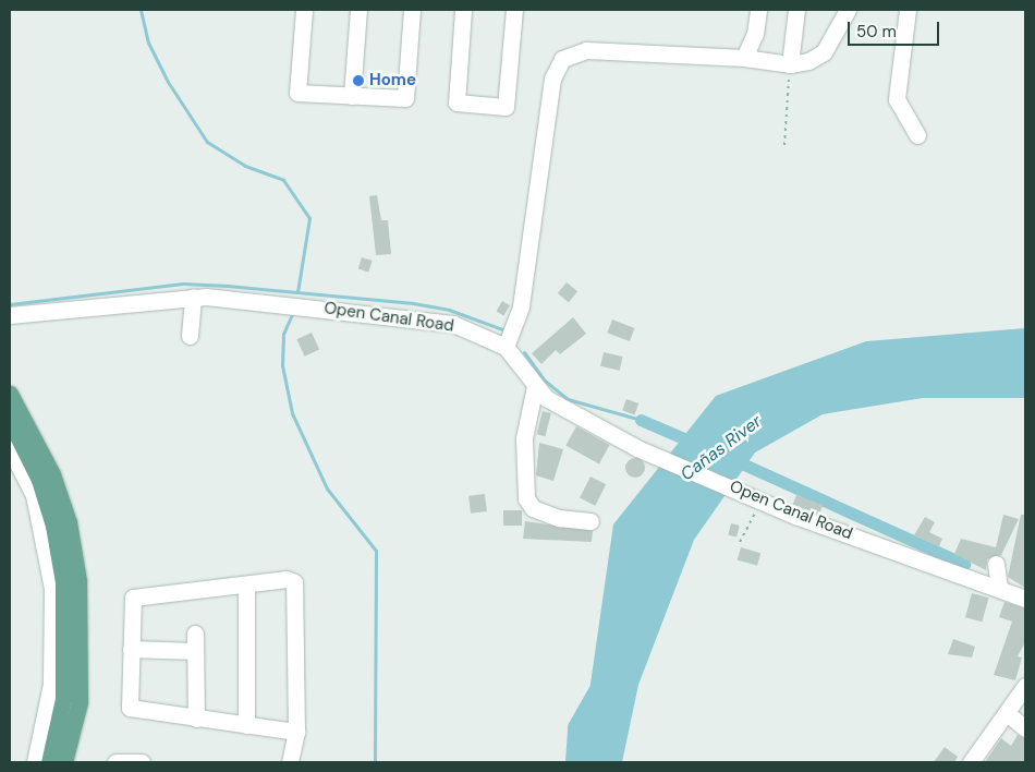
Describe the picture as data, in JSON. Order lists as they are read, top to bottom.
{
  "streets": {
    "street": ["Open Canal Road"]
  },
  "water": ["Cañas River"],
  "places": ["Home"],
  "scale_bar": "50 m"
}
